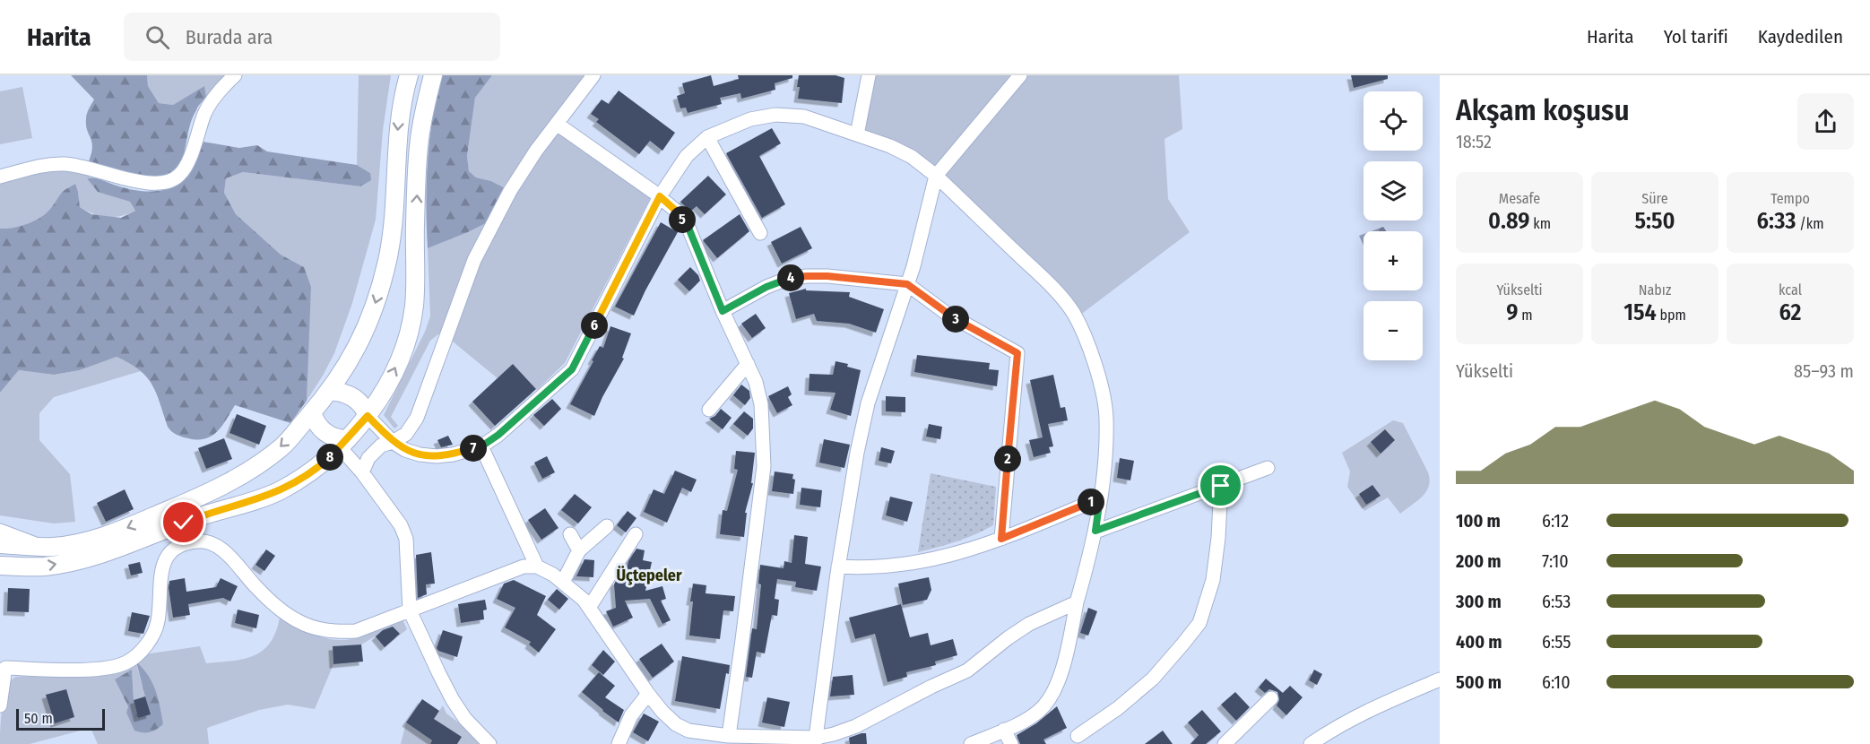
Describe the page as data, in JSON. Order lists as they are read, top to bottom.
{
  "districts": ["Üçtepeler"],
  "scale_bar": "50 m",
  "page": {
    "header": "Harita",
    "search": "Burada ara",
    "nav": ["Harita", "Yol tarifi", "Kaydedilen"],
    "heading": ["Akşam koşusu", "18:52"],
    "map_buttons": ["+", "−"],
    "stats": [
      ["Mesafe", "0.89 km"],
      ["Süre", "5:50"],
      ["Tempo", "6:33 /km"],
      ["Yükselti", "9 m"],
      ["Nabız", "154 bpm"],
      ["kcal", "62"]
    ],
    "pins": [
      "5",
      "4",
      "3",
      "6",
      "7",
      "8",
      "2",
      "1"
    ],
    "chart": ["Yükselti", "85–93 m"],
    "list": [
      {
        "name": "100 m",
        "note": "6:12"
      },
      {
        "name": "200 m",
        "note": "7:10"
      },
      {
        "name": "300 m",
        "note": "6:53"
      },
      {
        "name": "400 m",
        "note": "6:55"
      },
      {
        "name": "500 m",
        "note": "6:10"
      }
    ],
    "scale": "50 m"
  }
}
